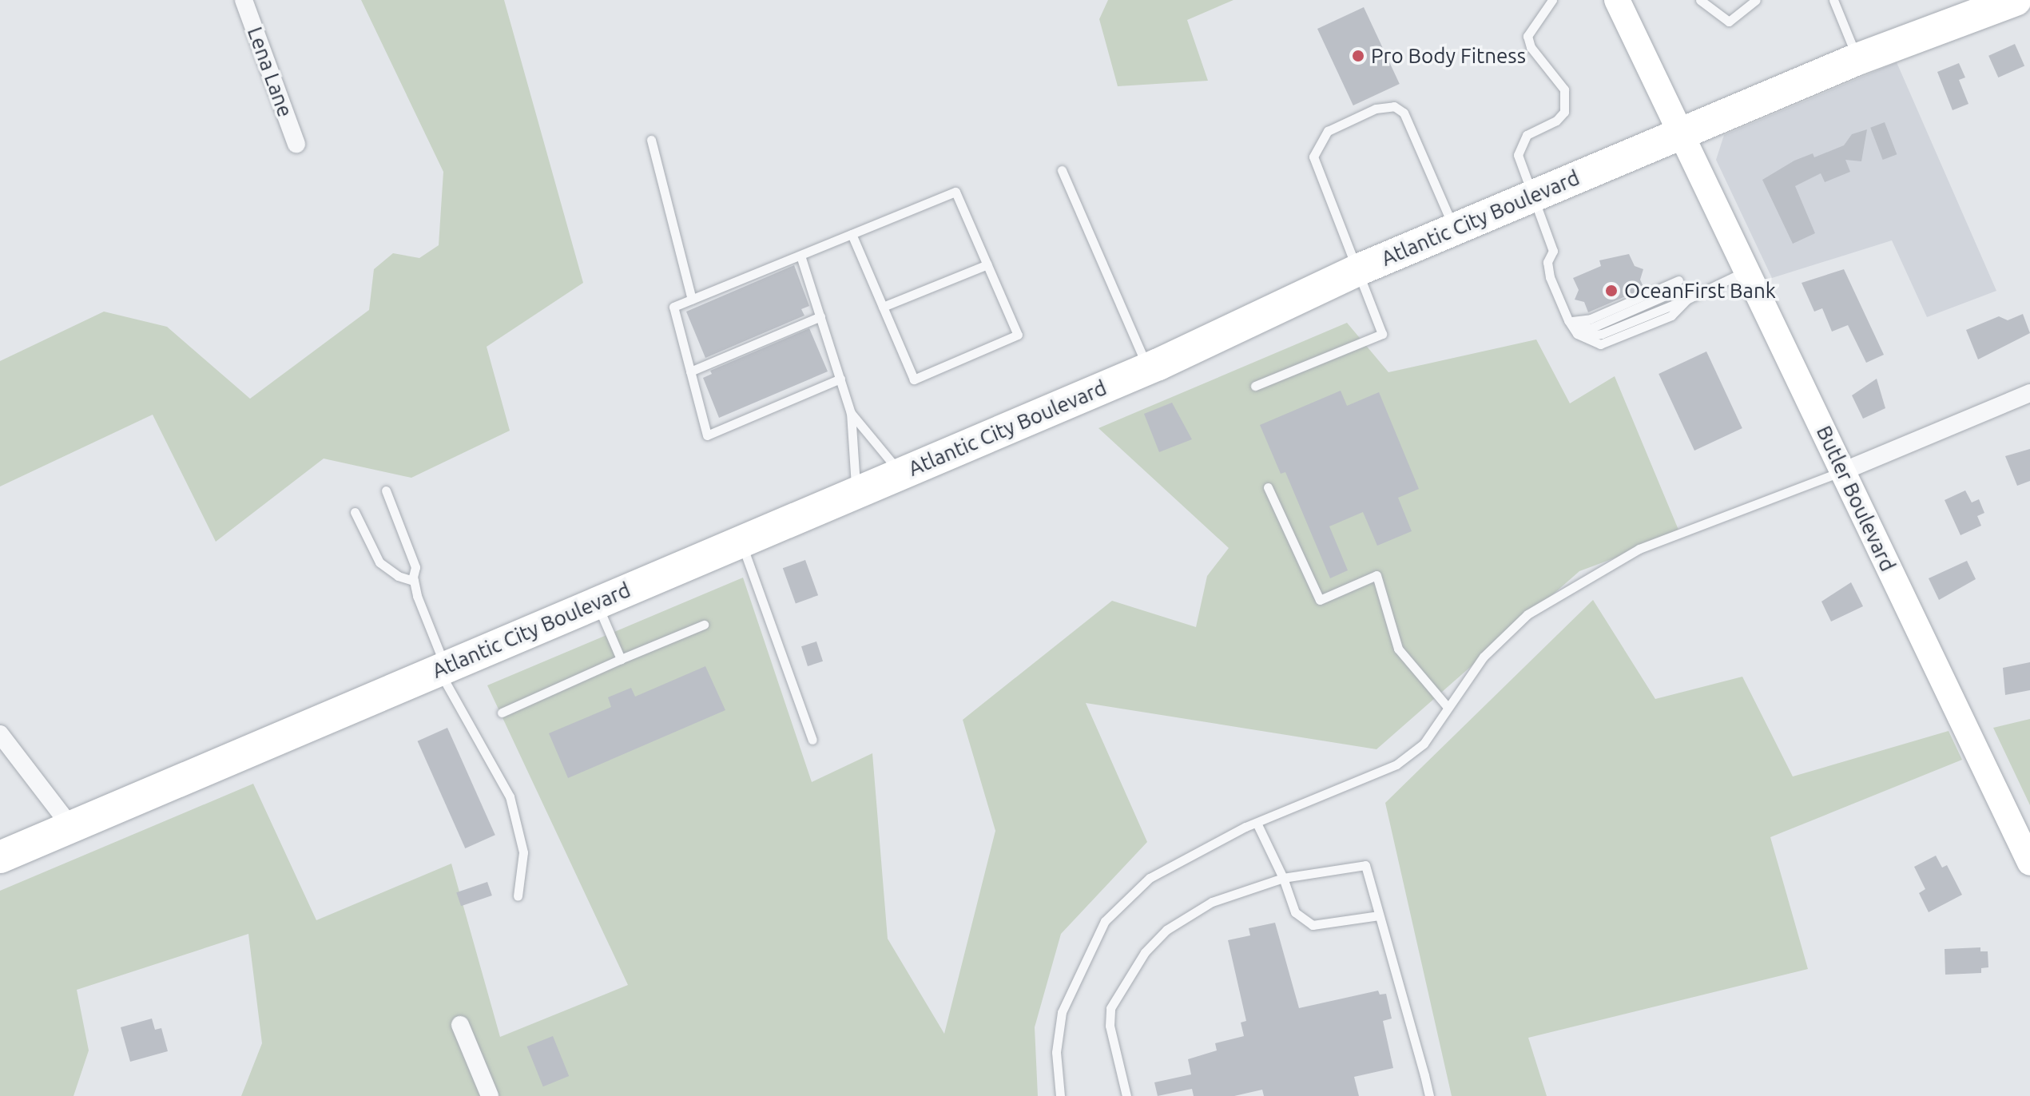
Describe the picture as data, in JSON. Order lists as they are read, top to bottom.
{
  "streets": {
    "highway": ["Atlantic City Boulevard"],
    "street": ["Lena Lane", "Butler Boulevard"]
  },
  "crossings": [
    ["Atlantic City Boulevard", "Butler Boulevard"]
  ],
  "places": ["Pro Body Fitness", "OceanFirst Bank"]
}
